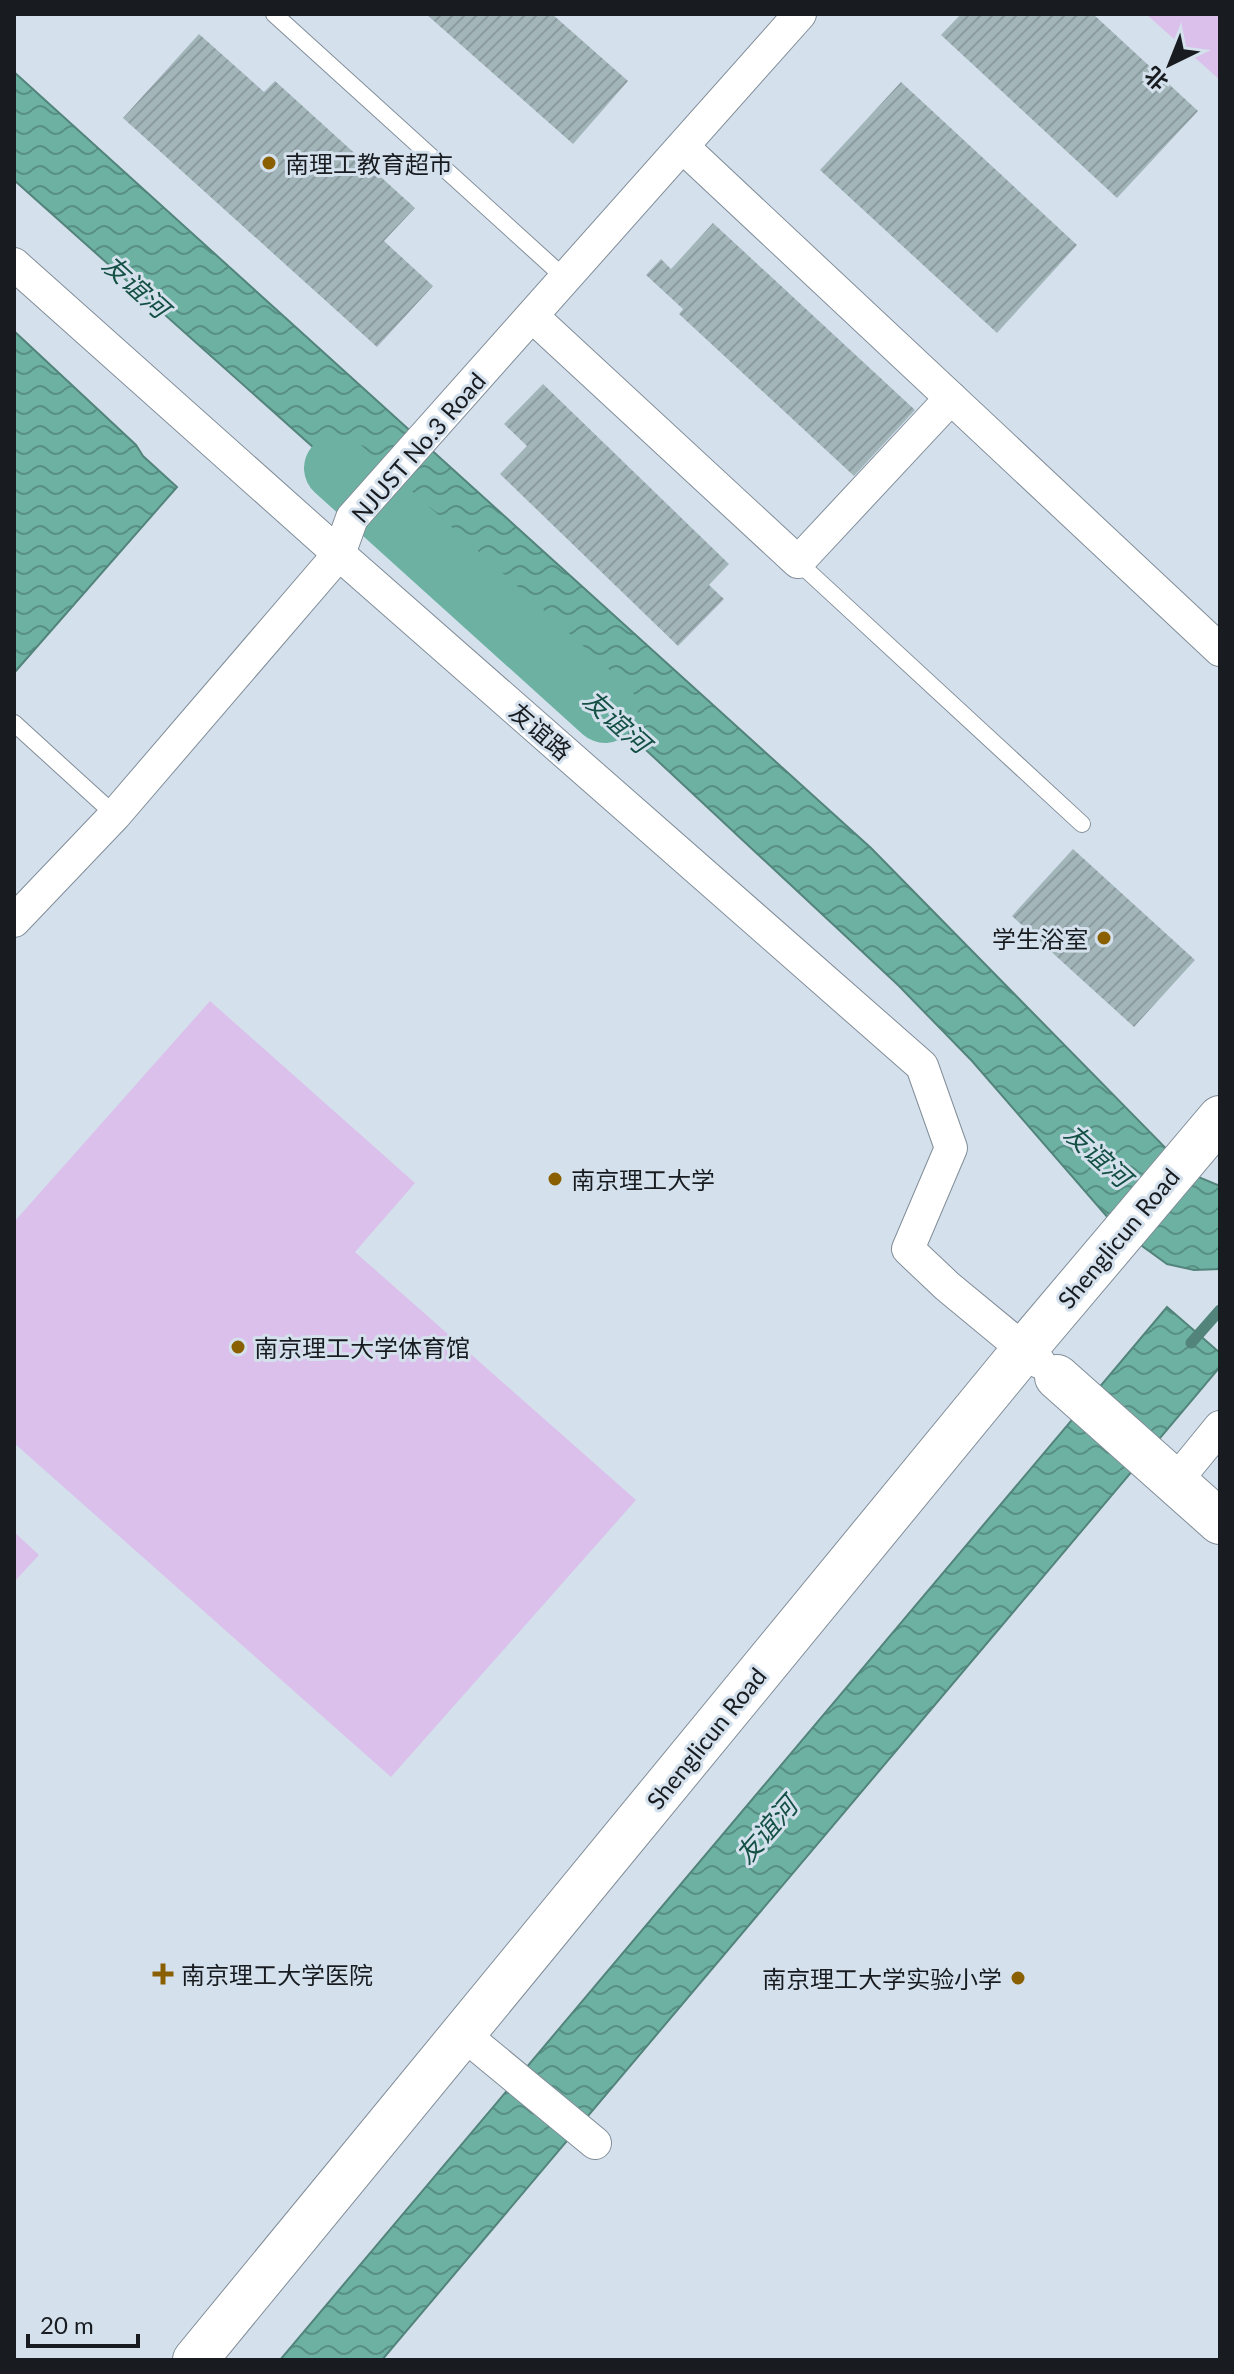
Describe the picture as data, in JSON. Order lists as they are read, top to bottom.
{
  "streets": {
    "street": ["NJUST No.3 Road", "友谊路", "Shenglicun Road"]
  },
  "crossings": [
    ["NJUST No.3 Road", "友谊路"],
    ["友谊路", "Shenglicun Road"]
  ],
  "water": ["友谊河"],
  "places": {
    "other": [
      "南理工教育超市",
      "学生浴室",
      "南京理工大学",
      "南京理工大学体育馆",
      "南京理工大学实验小学"
    ],
    "health": ["南京理工大学医院"]
  },
  "scale_bar": "20 m",
  "north": "bottom left"
}
